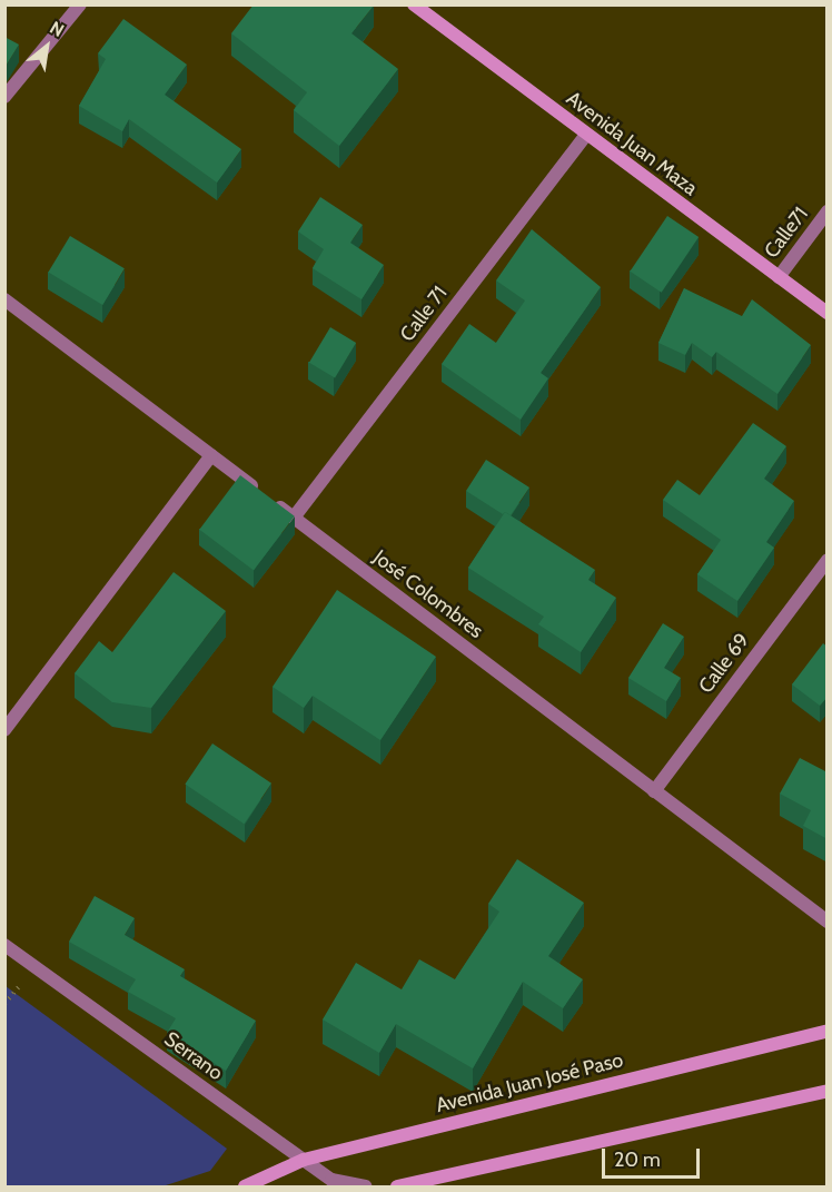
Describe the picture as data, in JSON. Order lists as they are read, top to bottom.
{
  "streets": {
    "main road": ["Avenida Juan Maza", "Avenida Juan José Paso"],
    "street": [
      "Calle71",
      "Calle 71",
      "José Colombres",
      "Calle 69",
      "Serrano"
    ]
  },
  "crossings": [
    ["Avenida Juan Maza", "Calle71"],
    ["Avenida Juan Maza", "Calle 71"],
    ["Calle 71", "José Colombres"],
    ["José Colombres", "Calle 69"],
    ["Serrano", "Avenida Juan José Paso"]
  ],
  "scale_bar": "20 m",
  "north": "top right"
}
